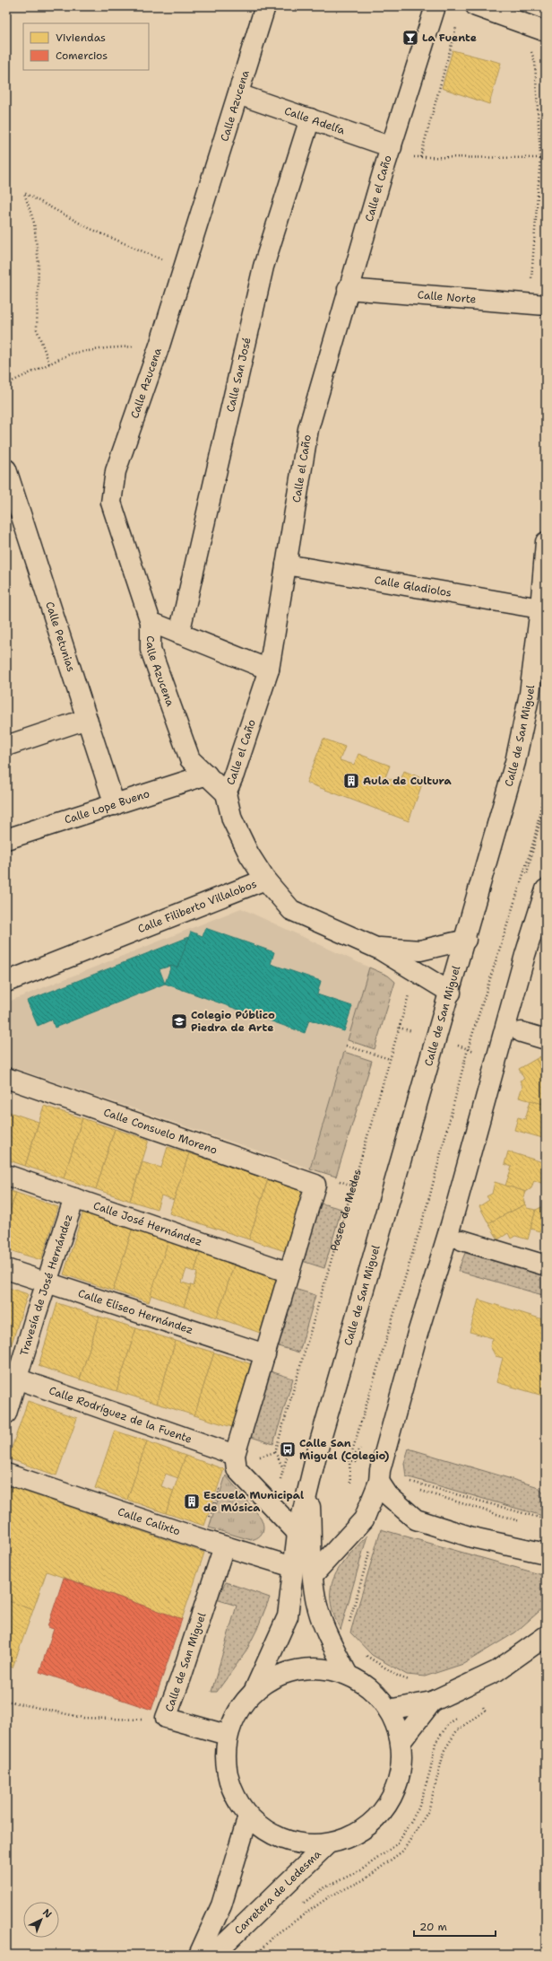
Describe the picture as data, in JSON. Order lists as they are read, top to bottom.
{
  "streets": {
    "street": [
      "Calle Azucena",
      "Calle Adelfa",
      "Calle el Caño",
      "Calle Norte",
      "Calle San José",
      "Calle Gladiolos",
      "Calle Petunias",
      "Calle de San Miguel",
      "Calle Lope Bueno",
      "Calle Filiberto Villalobos",
      "Calle Consuelo Moreno",
      "Calle José Hernández",
      "Travesía de José Hernández",
      "Calle Eliseo Hernández",
      "Calle Rodríguez de la Fuente",
      "Calle Calixto",
      "Carretera de Ledesma"
    ],
    "path": ["Paseo de Medes"]
  },
  "crossings": [
    ["Calle Azucena", "Calle Adelfa"],
    ["Calle Azucena", "Calle Lope Bueno"],
    ["Calle Adelfa", "Calle el Caño"],
    ["Calle Adelfa", "Calle San José"],
    ["Calle el Caño", "Calle Norte"],
    ["Calle el Caño", "Calle Gladiolos"],
    ["Calle Gladiolos", "Calle de San Miguel"],
    ["Calle Petunias", "Calle Lope Bueno"],
    ["Calle de San Miguel", "Calle Filiberto Villalobos"],
    ["Calle de San Miguel", "Calle Calixto"],
    ["Calle Consuelo Moreno", "Calle José Hernández"],
    ["Calle José Hernández", "Travesía de José Hernández"],
    ["Travesía de José Hernández", "Calle Eliseo Hernández"],
    ["Travesía de José Hernández", "Calle Rodríguez de la Fuente"]
  ],
  "places": {
    "bar": ["La Fuente"],
    "building": ["Aula de Cultura", "Escuela Municipal de Música"],
    "school or university": ["Colegio Público Piedra de Arte"],
    "bus stop": ["Calle San Miguel (Colegio)"]
  },
  "legend": ["Viviendas", "Comercios"],
  "scale_bar": "20 m",
  "north": "top right"
}
